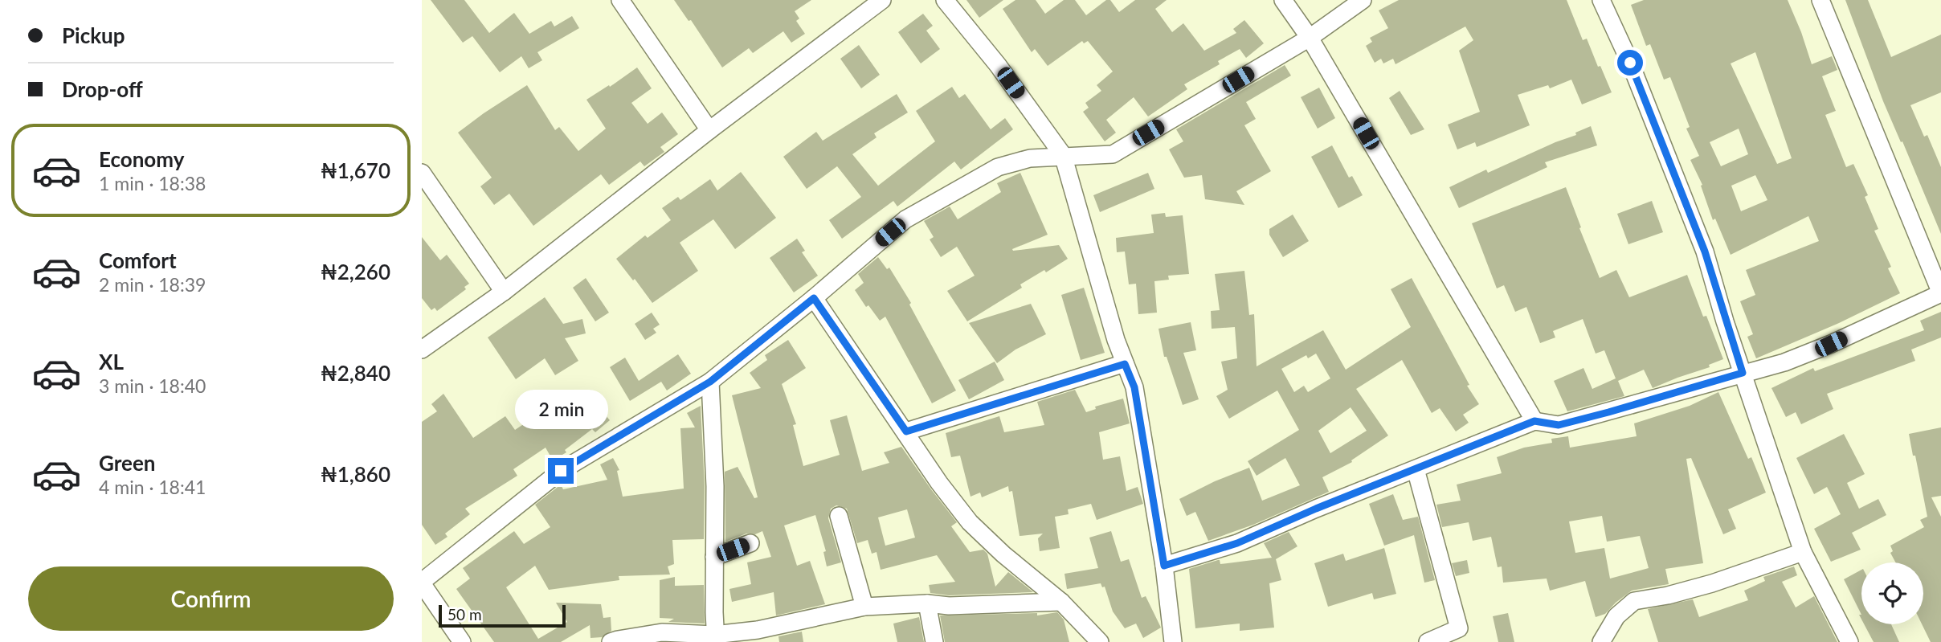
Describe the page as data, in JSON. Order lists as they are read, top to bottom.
{
  "scale_bar": "50 m",
  "page": {
    "banner": ["Pickup", "Drop-off"],
    "list": [
      {
        "name": "Economy",
        "note": "1 min · 18:38",
        "value": "₦1,670"
      },
      {
        "name": "Comfort",
        "note": "2 min · 18:39",
        "value": "₦2,260"
      },
      {
        "name": "XL",
        "note": "3 min · 18:40",
        "value": "₦2,840"
      },
      {
        "name": "Green",
        "note": "4 min · 18:41",
        "value": "₦1,860"
      }
    ],
    "bubble": "2 min",
    "buttons": "Confirm",
    "scale": "50 m"
  }
}
